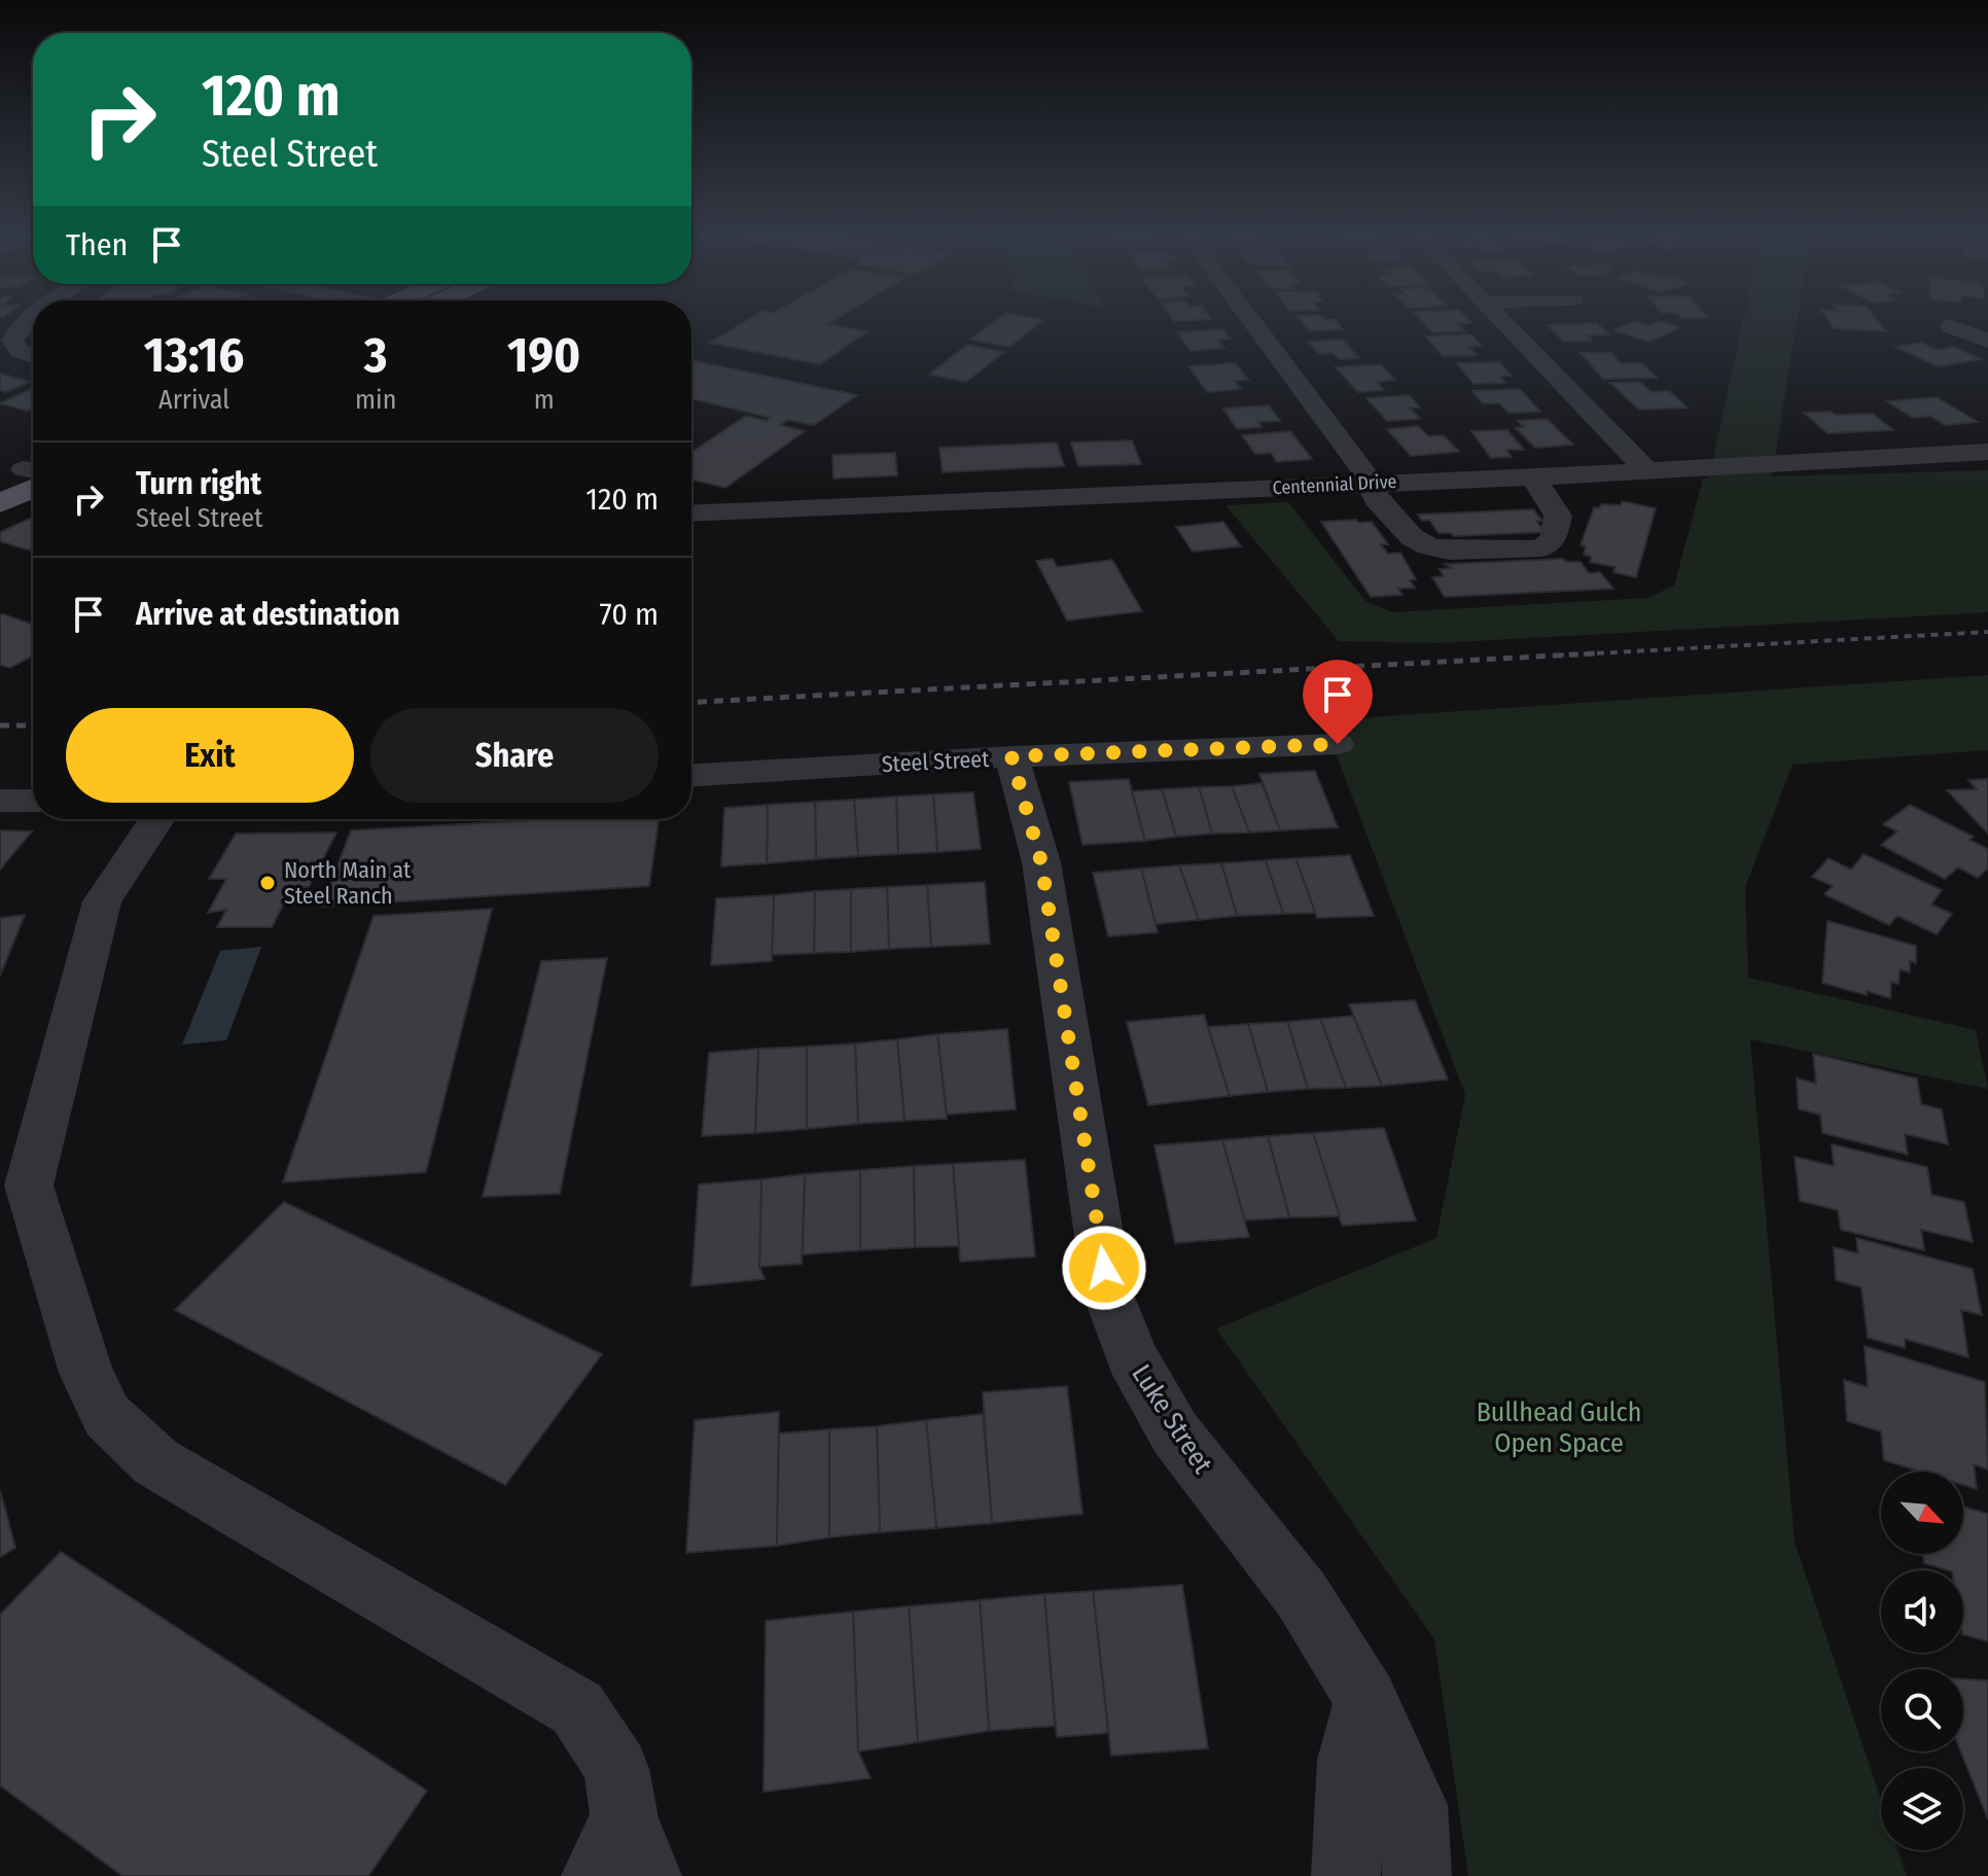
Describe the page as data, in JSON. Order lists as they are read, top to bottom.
{
  "streets": {
    "street": ["Centennial Drive", "Steel Street", "Luke Street"]
  },
  "crossings": [
    ["Steel Street", "Luke Street"]
  ],
  "parks": ["Bullhead Gulch Open Space"],
  "places": ["North Main at Steel Ranch"],
  "north": "bottom right",
  "page": {
    "turn": ["120 m", "Steel Street"],
    "then": "Then",
    "eta": [
      "13:16",
      "Arrival",
      "3",
      "min",
      "190",
      "m"
    ],
    "list": [
      {
        "name": "Turn right",
        "note": "Steel Street",
        "value": "120 m"
      },
      {
        "name": "Arrive at destination",
        "value": "70 m"
      }
    ],
    "buttons": ["Exit", "Share"]
  }
}
